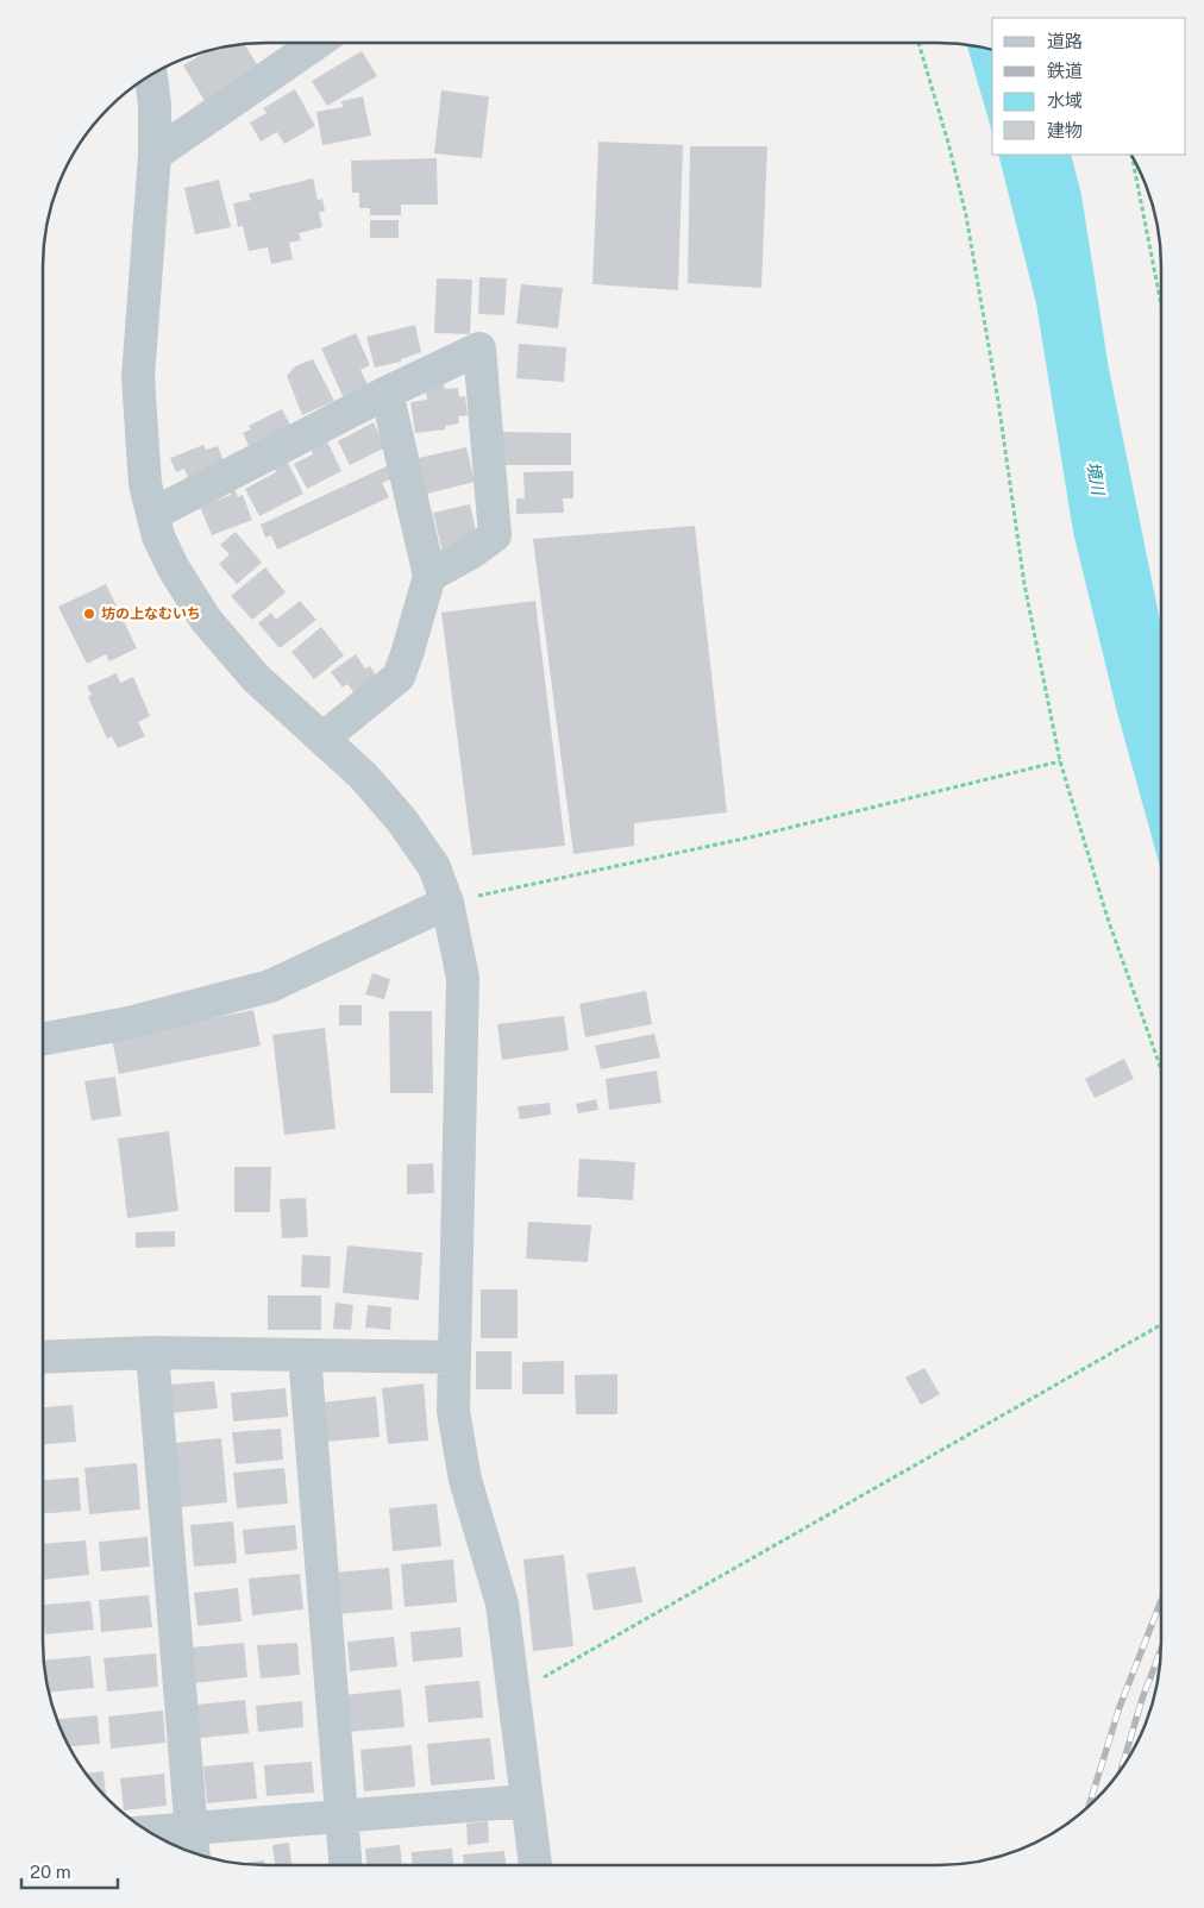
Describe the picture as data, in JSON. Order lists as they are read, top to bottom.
{
  "water": ["境川"],
  "places": ["坊の上なむいち"],
  "legend": [
    "道路",
    "鉄道",
    "水域",
    "建物"
  ],
  "scale_bar": "20 m"
}
